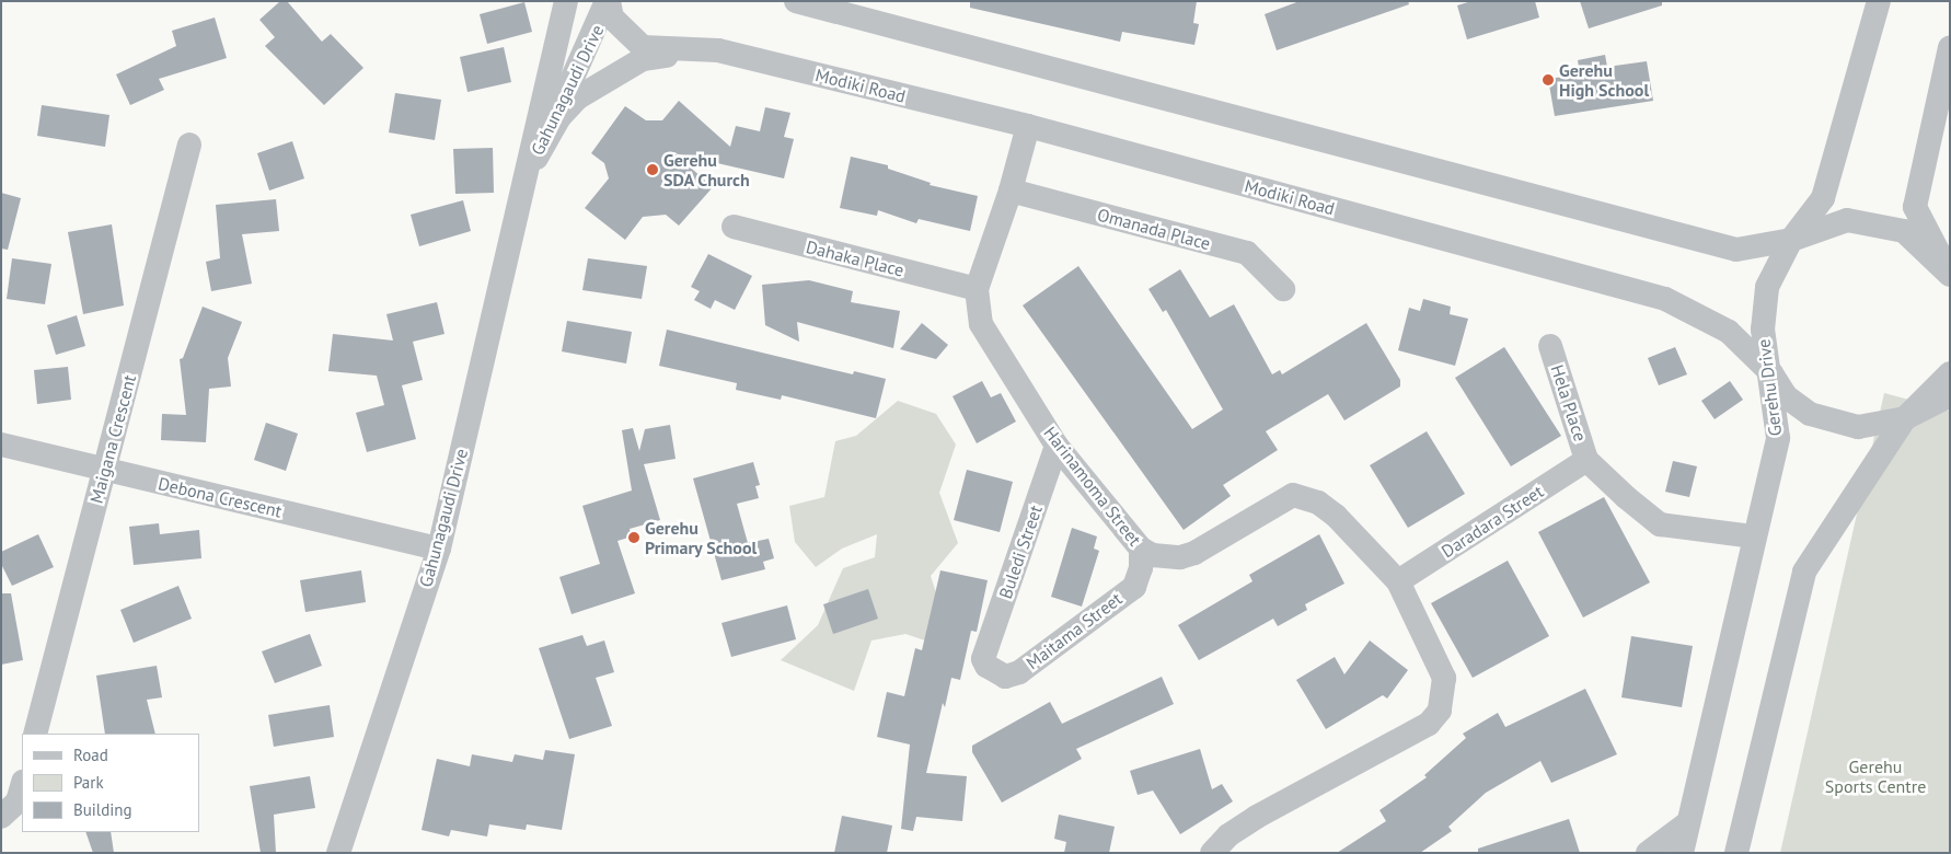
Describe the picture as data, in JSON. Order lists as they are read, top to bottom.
{
  "streets": {
    "street": [
      "Modiki Road",
      "Gahunagaudi Drive",
      "Omanada Place",
      "Dahaka Place",
      "Gerehu Drive",
      "Hela Place",
      "Maigana Crescent",
      "Harinamoma Street",
      "Debona Crescent",
      "Daradara Street",
      "Buledi Street",
      "Maitama Street"
    ]
  },
  "crossings": [
    ["Modiki Road", "Gahunagaudi Drive"],
    ["Modiki Road", "Gerehu Drive"],
    ["Modiki Road", "Harinamoma Street"],
    ["Gahunagaudi Drive", "Debona Crescent"],
    ["Omanada Place", "Harinamoma Street"],
    ["Dahaka Place", "Harinamoma Street"],
    ["Hela Place", "Daradara Street"],
    ["Maigana Crescent", "Debona Crescent"],
    ["Harinamoma Street", "Daradara Street"],
    ["Harinamoma Street", "Buledi Street"],
    ["Harinamoma Street", "Maitama Street"],
    ["Buledi Street", "Maitama Street"]
  ],
  "parks": ["Gerehu Sports Centre"],
  "places": ["Gerehu High School", "Gerehu SDA Church", "Gerehu Primary School"],
  "legend": ["Road", "Park", "Building"]
}
